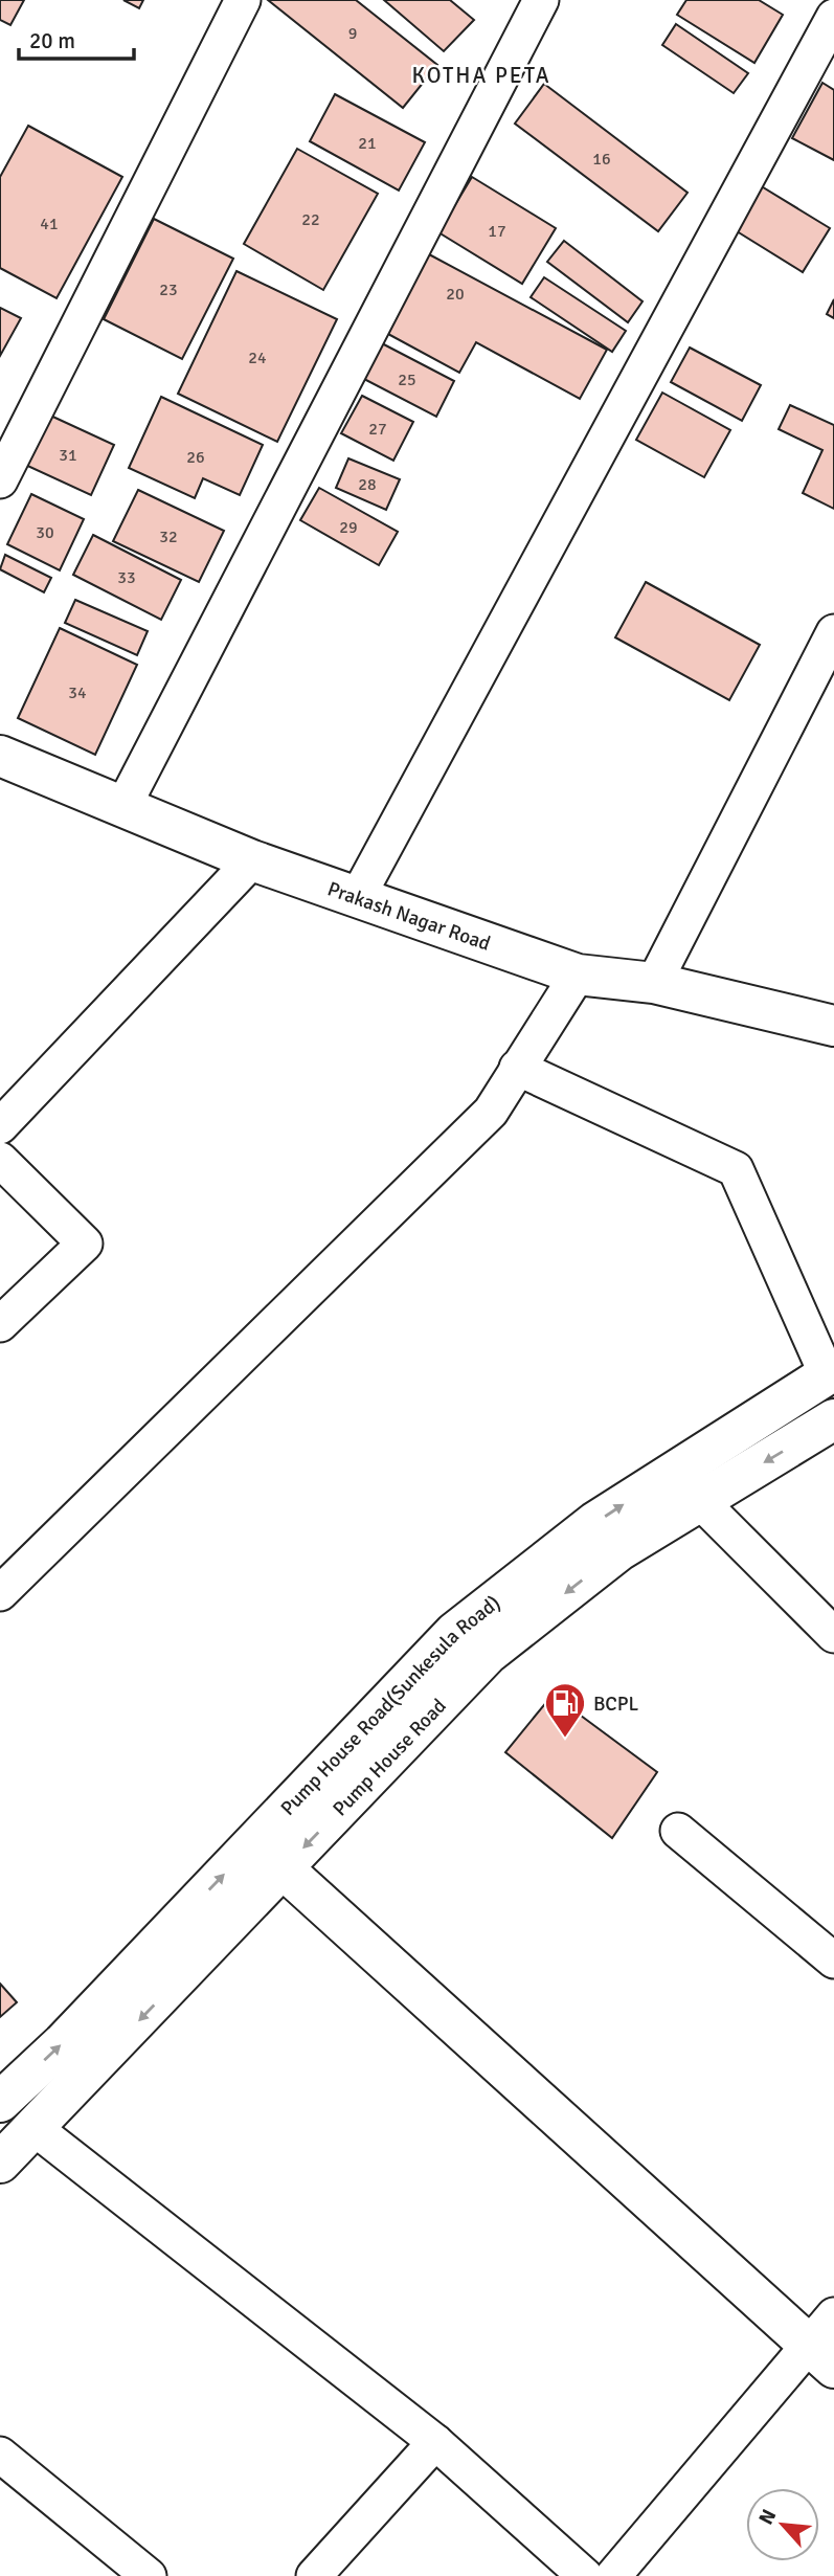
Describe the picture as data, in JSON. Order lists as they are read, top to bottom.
{
  "streets": {
    "main road": ["Prakash Nagar Road", "Pump House Road(Sunkesula Road)", "Pump House Road"]
  },
  "crossings": [
    ["Pump House Road(Sunkesula Road)", "Pump House Road"]
  ],
  "one_way": ["Pump House Road(Sunkesula Road)", "Pump House Road"],
  "districts": ["KOTHA PETA"],
  "places": {
    "fuel station": ["BCPL"]
  },
  "house_numbers": [
    "9",
    "21",
    "16",
    "22",
    "41",
    "17",
    "23",
    "20",
    "24",
    "25",
    "27",
    "31",
    "26",
    "28",
    "29",
    "30",
    "32",
    "33",
    "34"
  ],
  "scale_bar": "20 m",
  "north": "top left"
}
